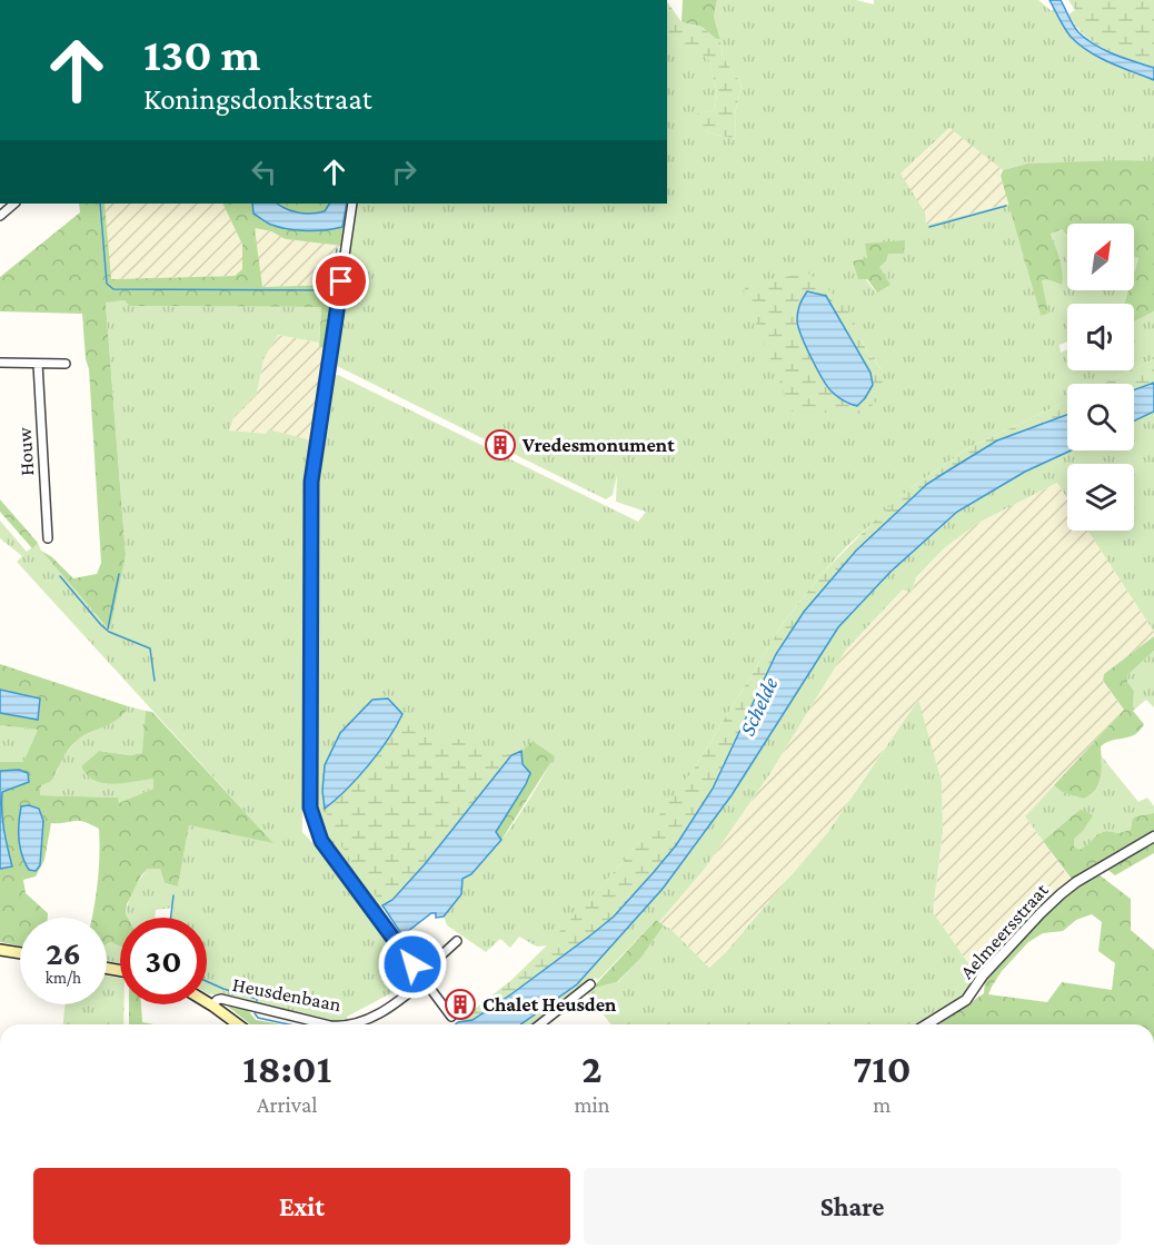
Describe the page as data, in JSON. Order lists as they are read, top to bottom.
{
  "streets": {
    "main road": ["Heusdenbaan"],
    "street": ["Houw", "Aelmeersstraat"]
  },
  "water": ["Schelde"],
  "places": {
    "building": ["Vredesmonument", "Chalet Heusden"]
  },
  "north": "top right",
  "page": {
    "turn": ["130 m", "Koningsdonkstraat"],
    "speed": "26 km/h",
    "limit": "30",
    "eta": [
      "18:01",
      "Arrival",
      "2",
      "min",
      "710",
      "m"
    ],
    "buttons": ["Exit", "Share"]
  }
}
